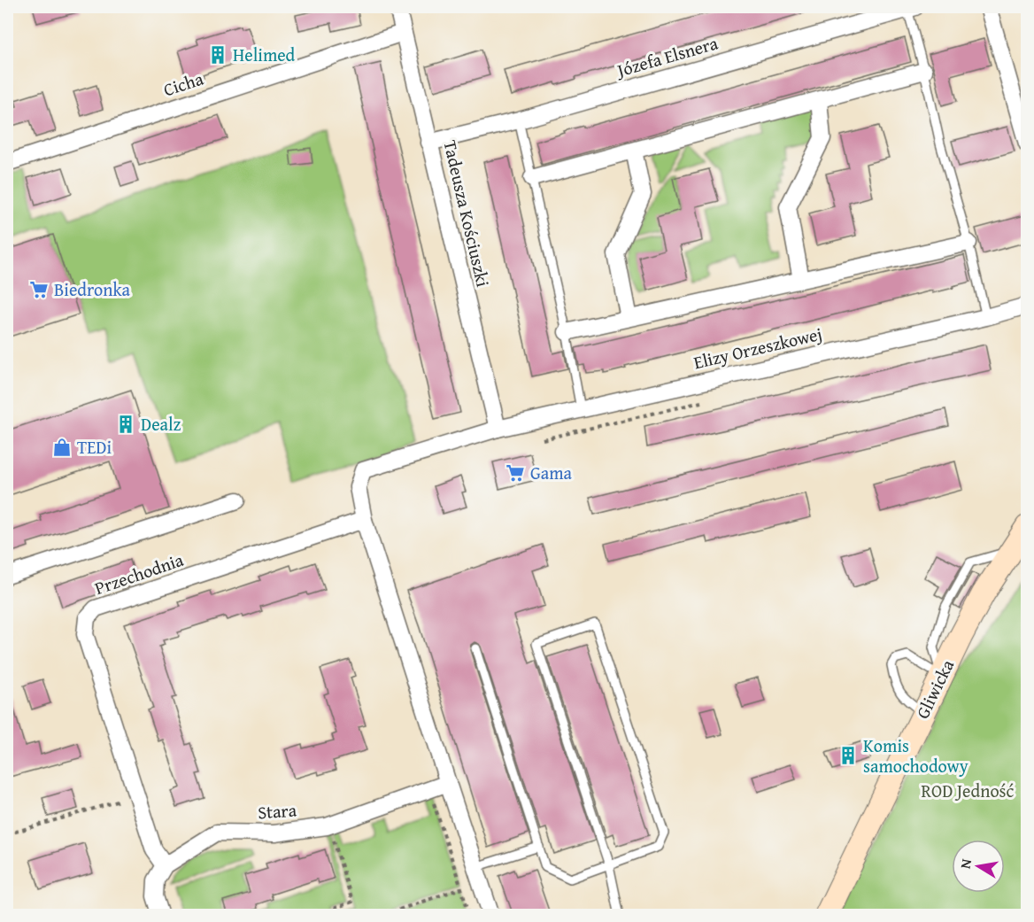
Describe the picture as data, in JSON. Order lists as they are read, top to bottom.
{
  "streets": {
    "main road": ["Gliwicka"],
    "street": [
      "Józefa Elsnera",
      "Cicha",
      "Tadeusza Kościuszki",
      "Elizy Orzeszkowej",
      "Przechodnia",
      "Stara"
    ]
  },
  "crossings": [
    ["Józefa Elsnera", "Tadeusza Kościuszki"],
    ["Cicha", "Tadeusza Kościuszki"],
    ["Tadeusza Kościuszki", "Elizy Orzeszkowej"],
    ["Przechodnia", "Stara"]
  ],
  "parks": ["ROD Jedność"],
  "places": {
    "building": ["Helimed", "Dealz", "Komis samochodowy"],
    "supermarket": ["Biedronka", "Gama"],
    "shop": ["TEDi"]
  },
  "north": "left"
}
